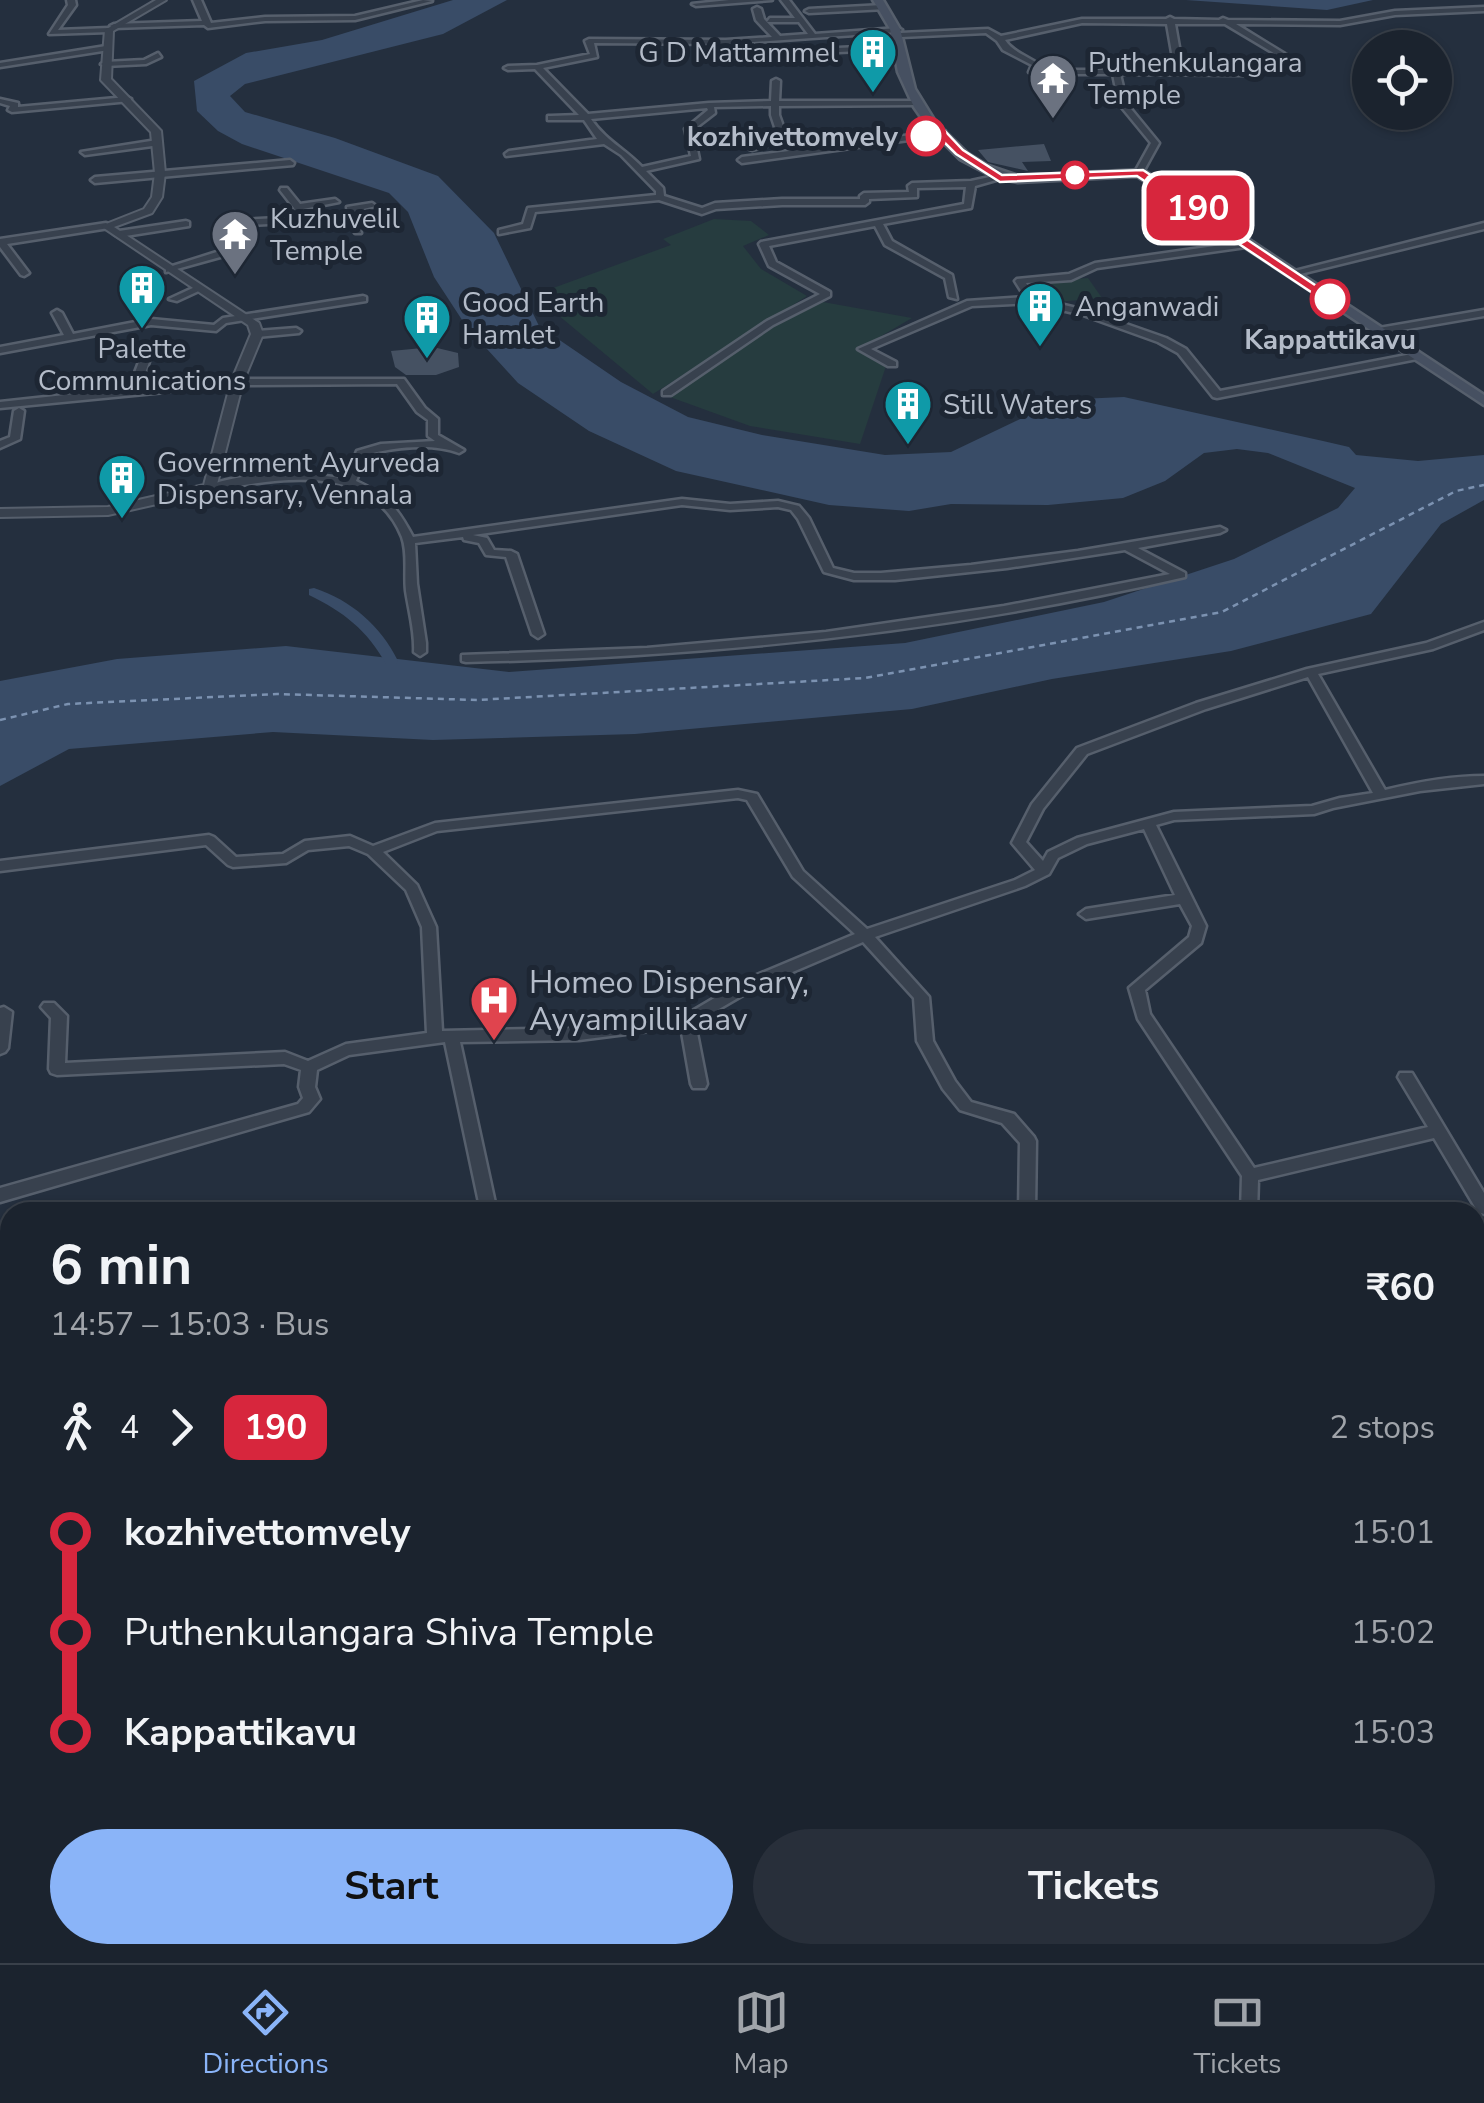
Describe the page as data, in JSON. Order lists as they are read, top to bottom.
{
  "places": {
    "building": [
      "G D Mattammel",
      "Palette Communications",
      "Anganwadi",
      "Good Earth Hamlet",
      "Still Waters",
      "Government Ayurveda Dispensary, Vennala"
    ],
    "temple": ["Puthenkulangara Temple", "Kuzhuvelil Temple"],
    "other": ["kozhivettomvely", "Kappattikavu"],
    "hospital": ["Homeo Dispensary, Ayyampillikaav"]
  },
  "lines": ["bus line 190"],
  "page": {
    "on_map": "190",
    "heading": ["6 min", "14:57 – 15:03 · Bus", "₹60"],
    "legs": ["4", "190", "2 stops"],
    "list": [
      {
        "name": "kozhivettomvely",
        "value": "15:01"
      },
      {
        "name": "Puthenkulangara Shiva Temple",
        "value": "15:02"
      },
      {
        "name": "Kappattikavu",
        "value": "15:03"
      }
    ],
    "buttons": ["Start", "Tickets"],
    "tabs": ["Directions", "Map", "Tickets"]
  }
}
